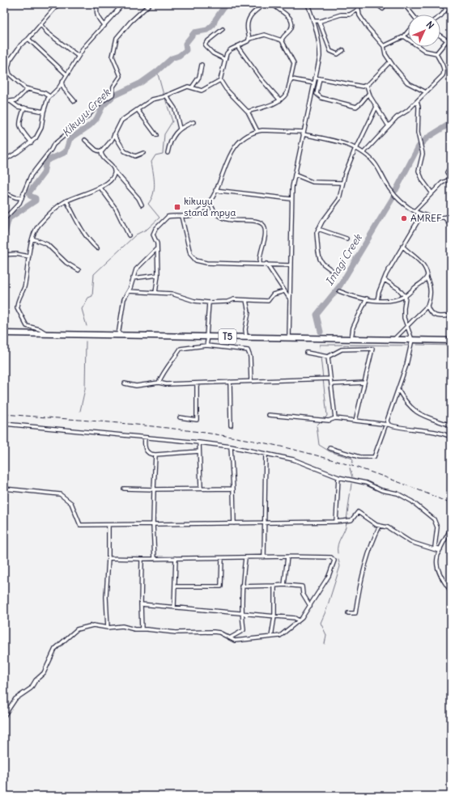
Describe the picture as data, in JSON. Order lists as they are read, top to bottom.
{
  "streets": {
    "highway": ["T5"]
  },
  "water": ["Kikuyu Creek", "Imagi Creek"],
  "places": {
    "transit": ["kikuyu stand mpya"],
    "other": ["AMREF"]
  },
  "north": "top right"
}
